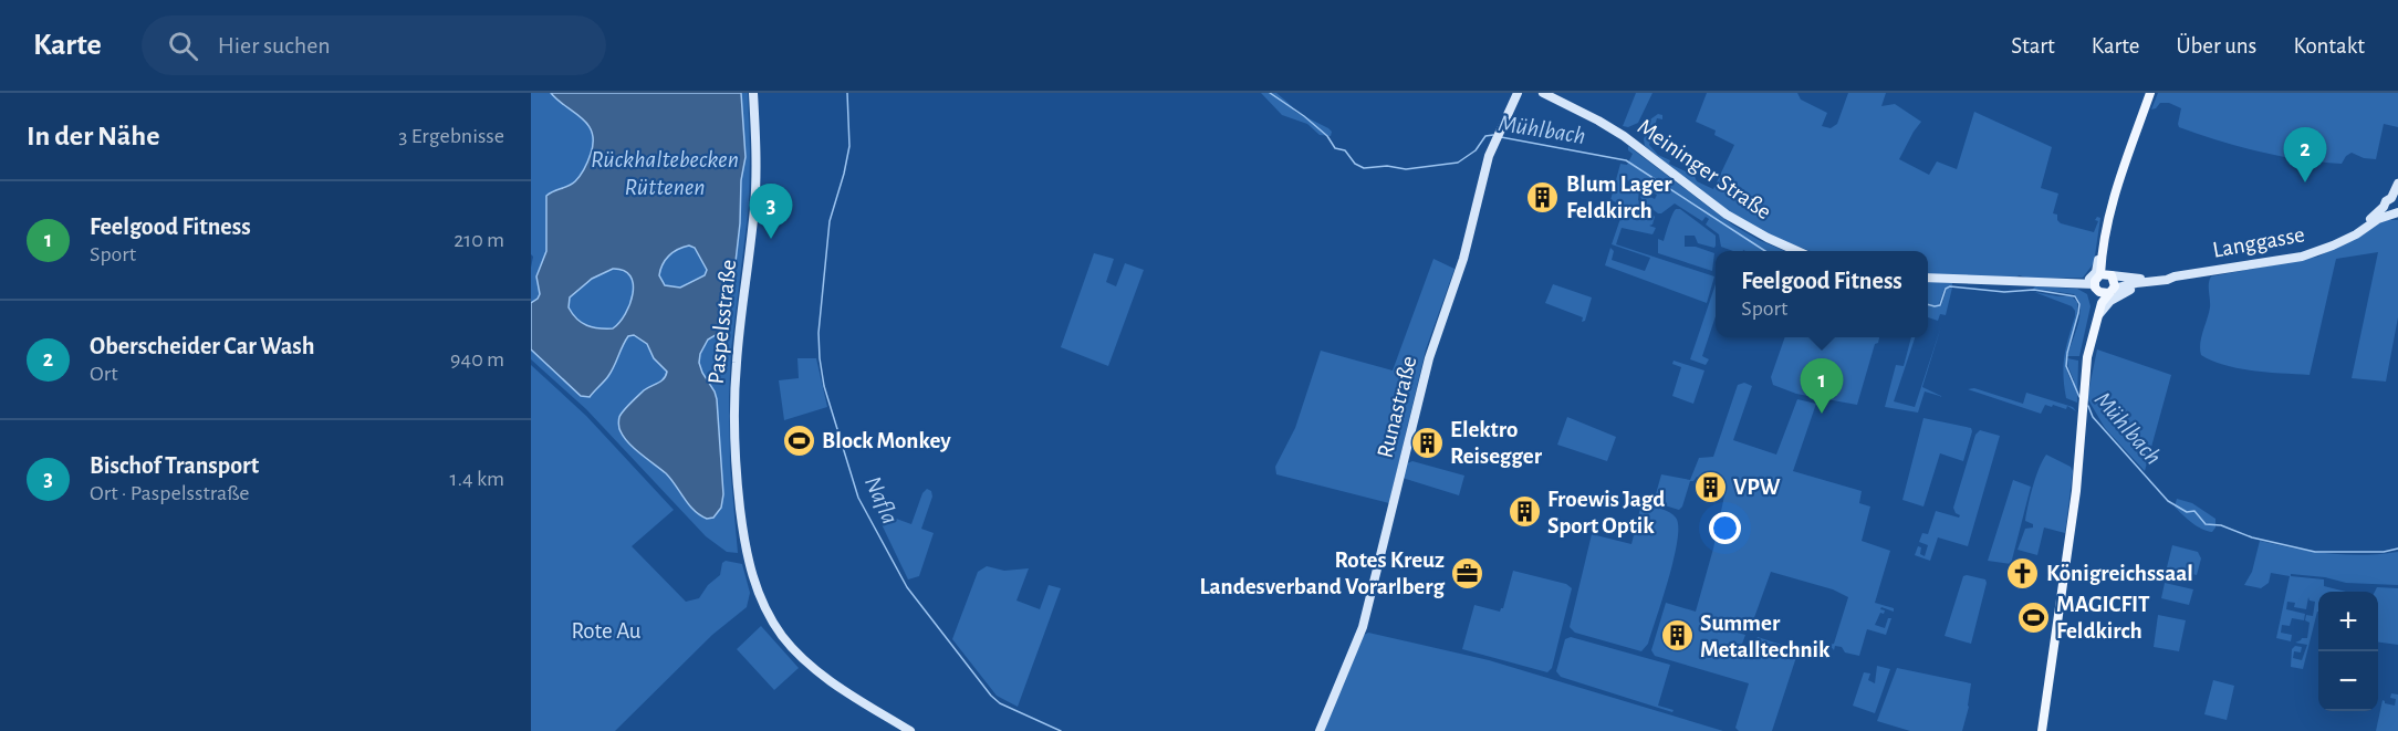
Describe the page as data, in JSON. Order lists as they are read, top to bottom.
{
  "streets": {
    "main road": [
      "Meininger Straße",
      "Langgasse",
      "Paspelsstraße",
      "Runastraße"
    ]
  },
  "water": ["Mühlbach", "Rückhaltebecken Rüttenen", "Nafla"],
  "parks": ["Rote Au"],
  "places": {
    "building": [
      "Blum Lager Feldkirch",
      "Elektro Reisegger",
      "VPW",
      "Froewis Jagd Sport Optik",
      "Summer Metalltechnik"
    ],
    "sports": ["Block Monkey", "MAGICFIT Feldkirch"],
    "office": ["Rotes Kreuz Landesverband Vorarlberg"],
    "church": ["Königreichssaal"]
  },
  "page": {
    "header": "Karte",
    "search": "Hier suchen",
    "nav": [
      "Start",
      "Karte",
      "Über uns",
      "Kontakt"
    ],
    "heading": ["In der Nähe", "3 Ergebnisse"],
    "pins": ["2", "3", "1"],
    "list": [
      {
        "mark": "1",
        "name": "Feelgood Fitness",
        "note": "Sport",
        "value": "210 m"
      },
      {
        "mark": "2",
        "name": "Oberscheider Car Wash",
        "note": "Ort",
        "value": "940 m"
      },
      {
        "mark": "3",
        "name": "Bischof Transport",
        "note": "Ort · Paspelsstraße",
        "value": "1.4 km"
      }
    ],
    "popup": ["Feelgood Fitness", "Sport"],
    "map_buttons": ["+", "−"]
  }
}
